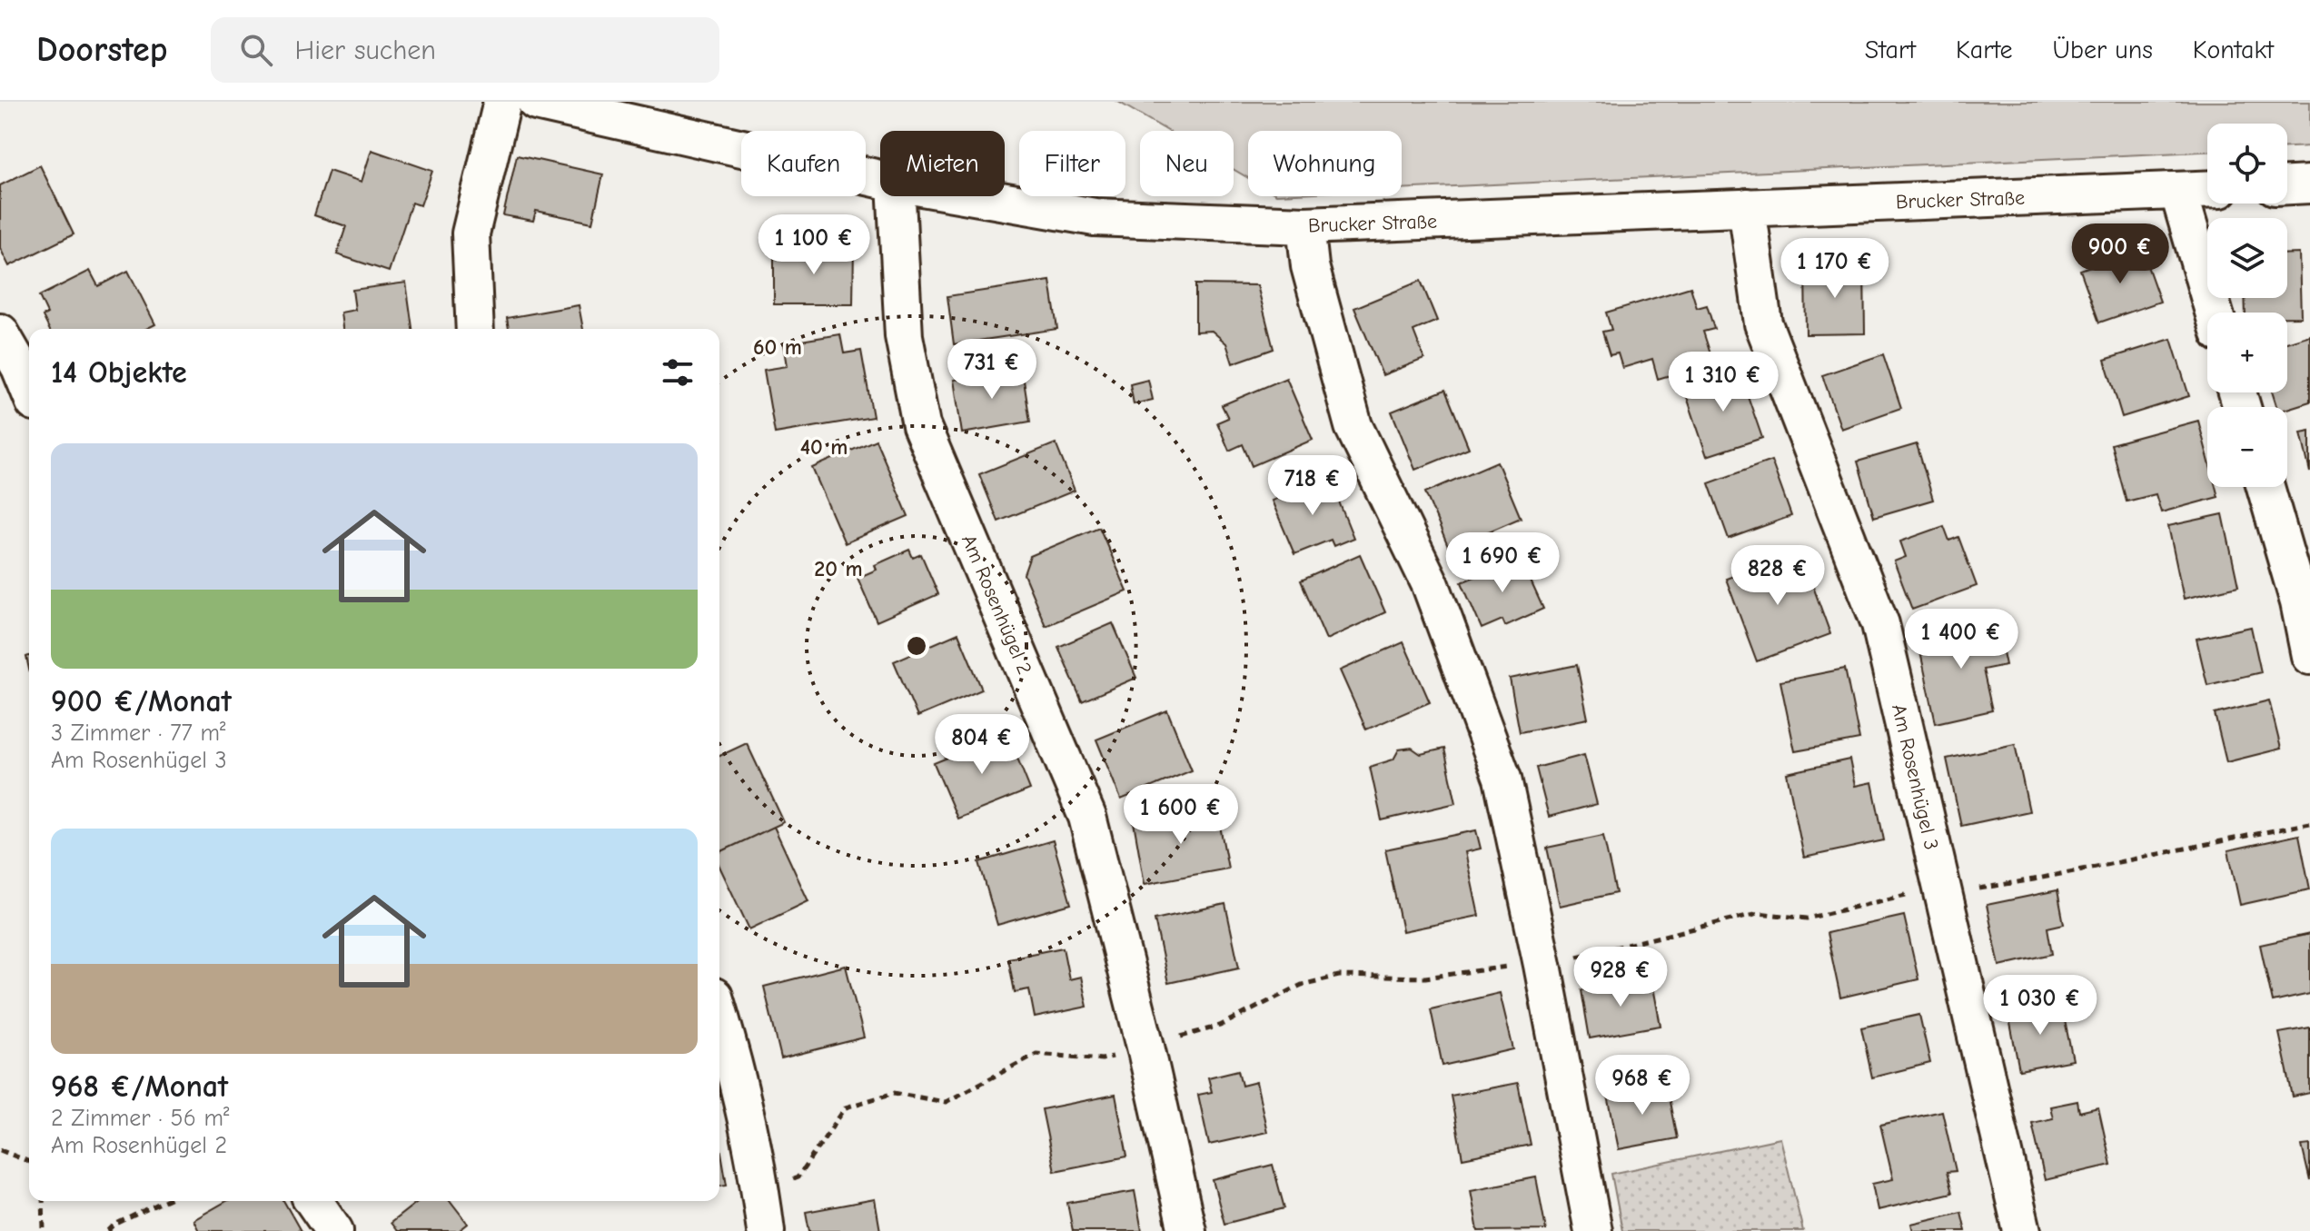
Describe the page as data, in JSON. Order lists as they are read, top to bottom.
{
  "streets": {
    "street": ["Brucker Straße", "Am Rosenhügel 2", "Am Rosenhügel 3"]
  },
  "crossings": [
    ["Brucker Straße", "Am Rosenhügel 3"]
  ],
  "page": {
    "header": "Doorstep",
    "search": "Hier suchen",
    "nav": [
      "Start",
      "Karte",
      "Über uns",
      "Kontakt"
    ],
    "map_buttons": ["+", "−"],
    "chip": [
      "Kaufen",
      "Mieten",
      "Filter",
      "Neu",
      "Wohnung"
    ],
    "price": [
      "1 100 €",
      "900 €",
      "1 170 €",
      "731 €",
      "1 310 €",
      "718 €",
      "1 690 €",
      "828 €",
      "1 400 €",
      "804 €",
      "1 600 €",
      "928 €",
      "1 030 €",
      "968 €"
    ],
    "heading": "14 Objekte",
    "list": [
      {
        "name": "900 €/Monat",
        "note": "3 Zimmer · 77 m² · Am Rosenhügel 3"
      },
      {
        "name": "968 €/Monat",
        "note": "2 Zimmer · 56 m² · Am Rosenhügel 2"
      }
    ]
  },
  "rings": ["60 m", "40 m", "20 m"]
}
